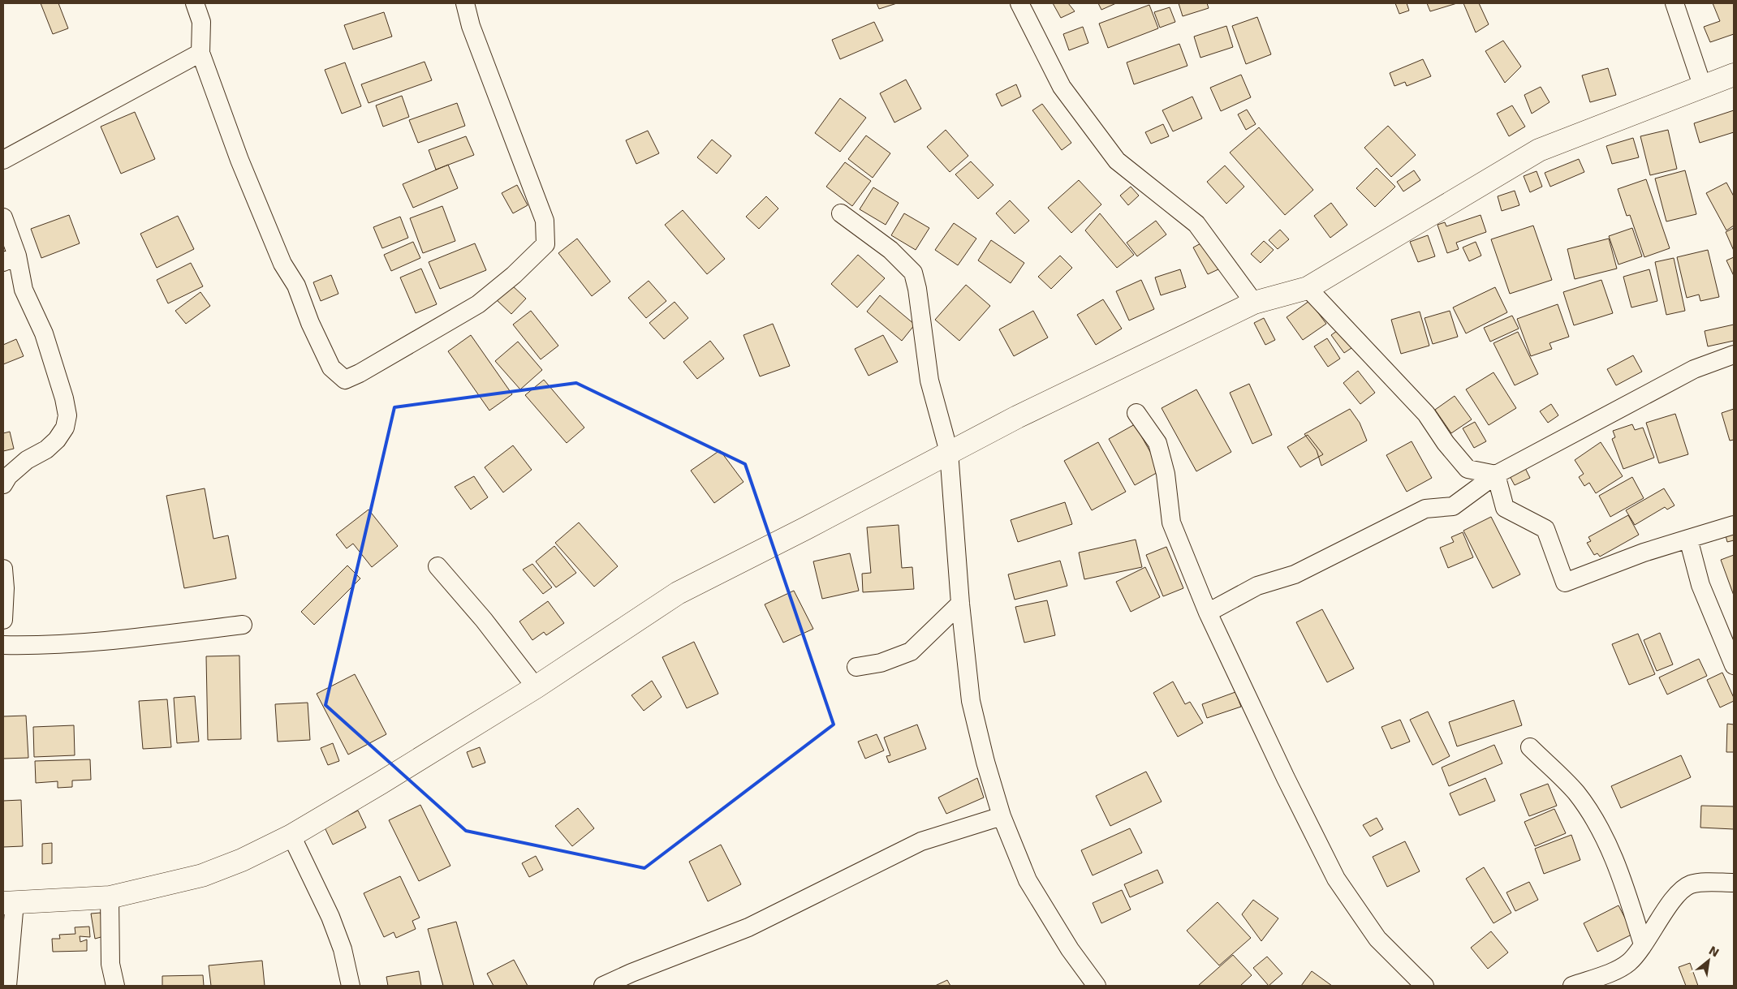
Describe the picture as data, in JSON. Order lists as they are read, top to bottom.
{
  "north": "top right"
}
